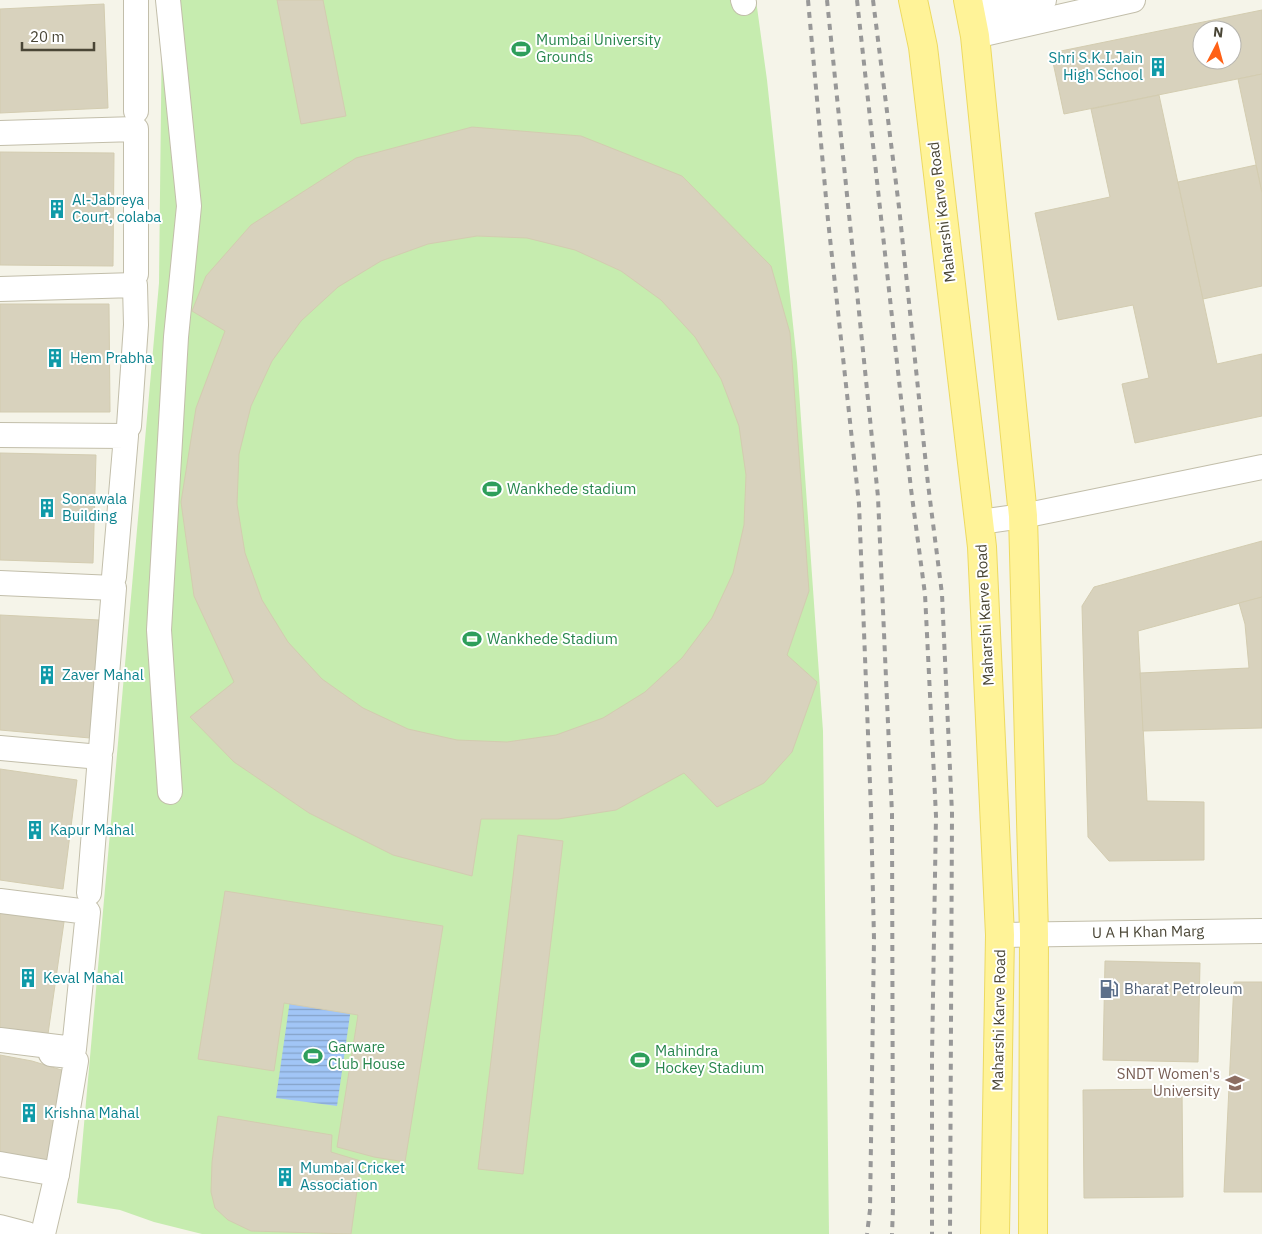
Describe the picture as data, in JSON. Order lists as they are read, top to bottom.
{
  "streets": {
    "main road": ["Maharshi Karve Road"],
    "street": ["U A H Khan Marg"]
  },
  "crossings": [
    ["Maharshi Karve Road", "U A H Khan Marg"]
  ],
  "places": {
    "sports": [
      "Mumbai University Grounds",
      "Wankhede stadium",
      "Wankhede Stadium",
      "Garware Club House",
      "Mahindra Hockey Stadium"
    ],
    "building": [
      "Shri S.K.I.Jain High School",
      "Al-Jabreya Court, colaba",
      "Hem Prabha",
      "Sonawala Building",
      "Zaver Mahal",
      "Kapur Mahal",
      "Keval Mahal",
      "Krishna Mahal",
      "Mumbai Cricket Association"
    ],
    "fuel station": ["Bharat Petroleum"],
    "school or university": ["SNDT Women's University"]
  },
  "scale_bar": "20 m",
  "north": "top"
}
